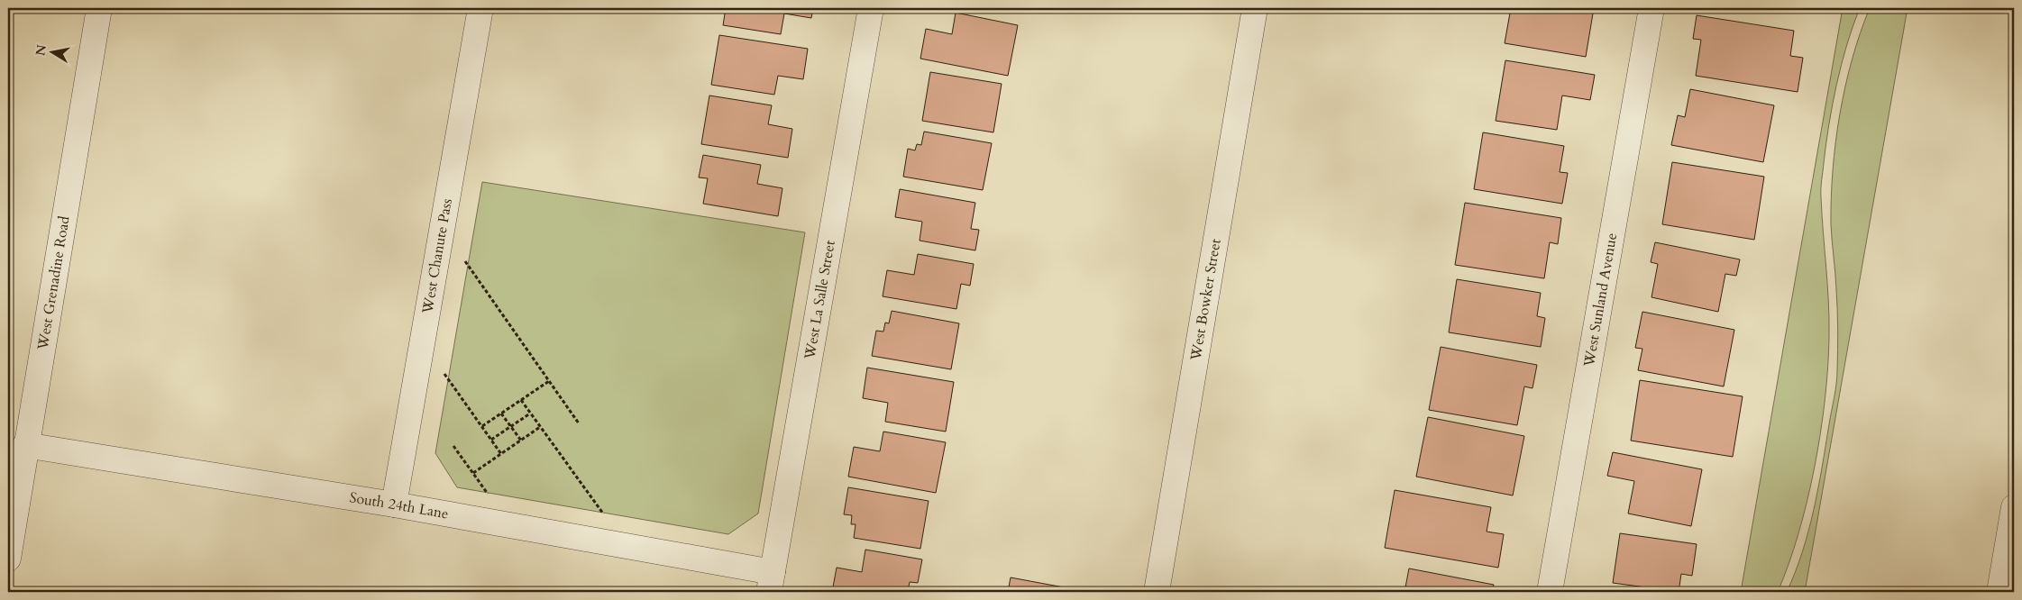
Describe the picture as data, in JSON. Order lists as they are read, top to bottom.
{
  "streets": {
    "street": [
      "West Chanute Pass",
      "West Grenadine Road",
      "West La Salle Street",
      "West Bowker Street",
      "West Sunland Avenue",
      "South 24th Lane"
    ]
  },
  "crossings": [
    ["West Chanute Pass", "South 24th Lane"],
    ["West Grenadine Road", "South 24th Lane"],
    ["West La Salle Street", "South 24th Lane"]
  ],
  "north": "left"
}
